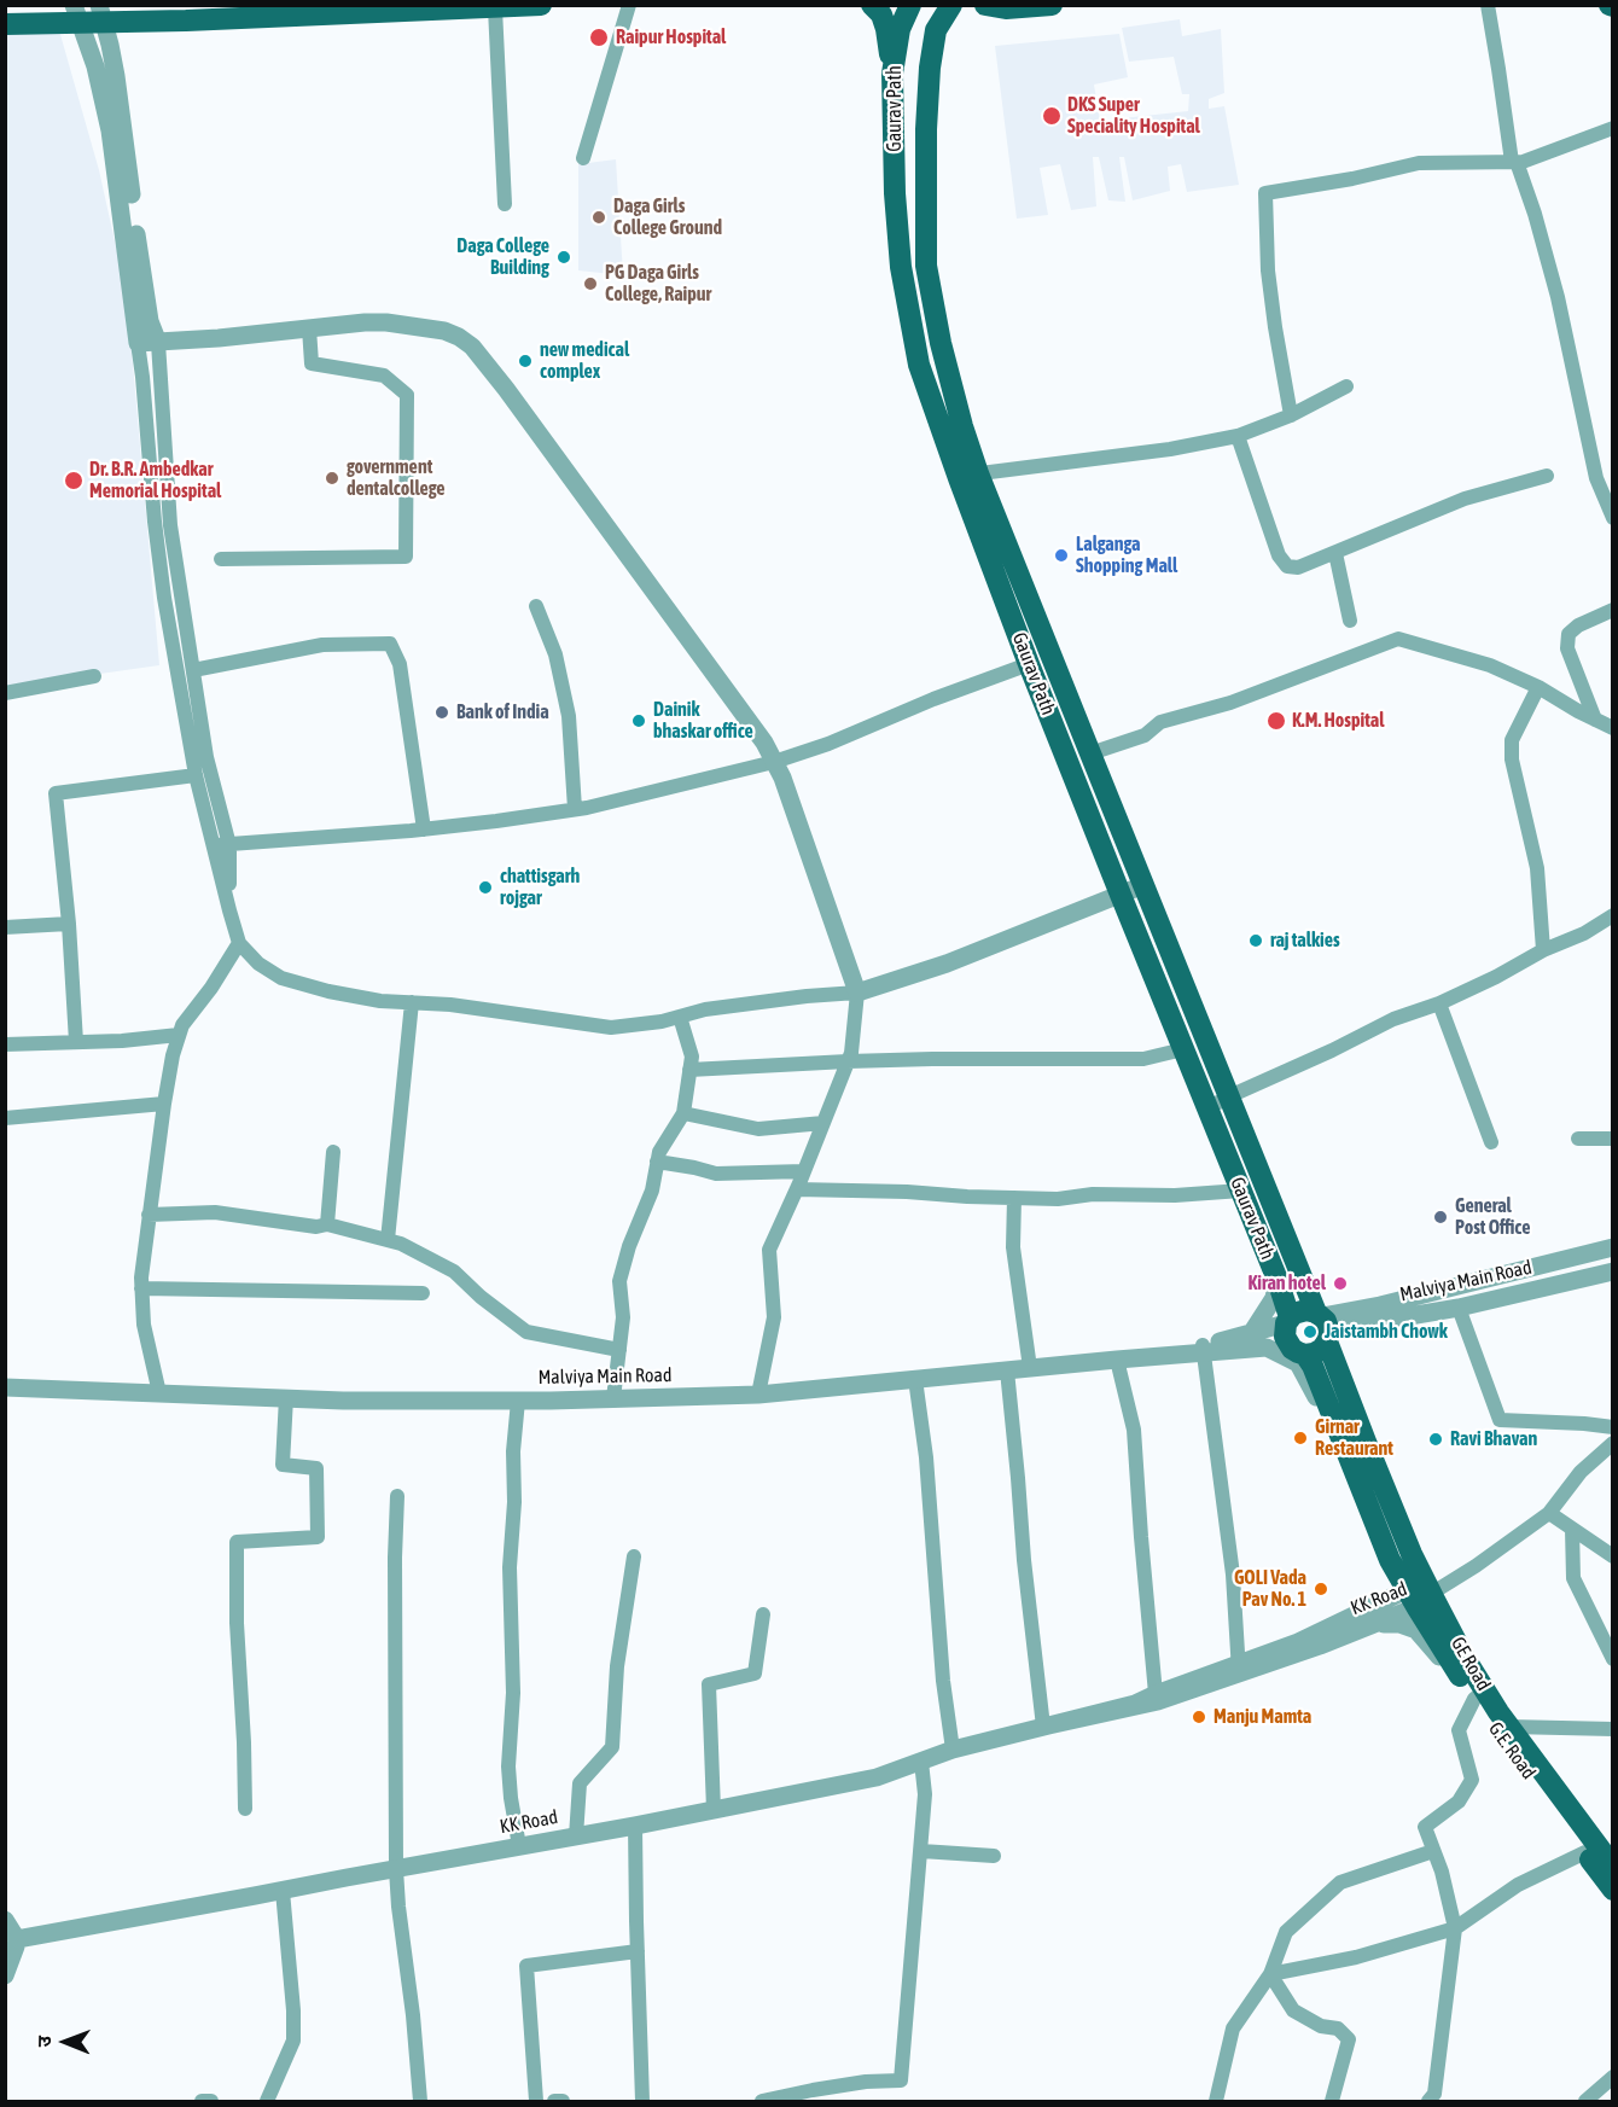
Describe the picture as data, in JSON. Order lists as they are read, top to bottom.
{
  "streets": {
    "main road": ["Gaurav Path", "GE Road", "G.E. Road"],
    "street": ["Malviya Main Road", "KK Road"]
  },
  "crossings": [
    ["Gaurav Path", "Malviya Main Road"],
    ["KK Road", "GE Road"],
    ["KK Road", "G.E. Road"],
    ["GE Road", "G.E. Road"]
  ],
  "places": [
    "Raipur Hospital",
    "DKS Super Speciality Hospital",
    "Daga Girls College Ground",
    "Daga College Building",
    "PG Daga Girls College, Raipur",
    "new medical complex",
    "government dentalcollege",
    "Dr. B.R. Ambedkar Memorial Hospital",
    "Lalganga Shopping Mall",
    "Bank of India",
    "Dainik bhaskar office",
    "K.M. Hospital",
    "chattisgarh rojgar",
    "raj talkies",
    "General Post Office",
    "Kiran hotel",
    "Jaistambh Chowk",
    "Girnar Restaurant",
    "Ravi Bhavan",
    "GOLI Vada Pav No. 1",
    "Manju Mamta"
  ],
  "north": "left"
}
